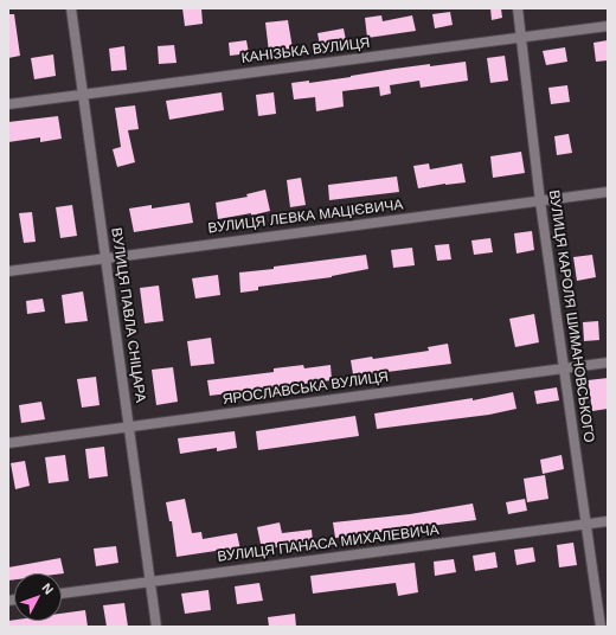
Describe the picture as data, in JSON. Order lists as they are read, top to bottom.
{
  "streets": {
    "street": [
      "КАНІЗЬКА ВУЛИЦЯ",
      "ВУЛИЦЯ ЛЕВКА МАЦІЄВИЧА",
      "ВУЛИЦЯ ПАВЛА СНІЦАРА",
      "ВУЛИЦЯ КАРОЛЯ ШИМАНОВСЬКОГО",
      "ЯРОСЛАВСЬКА ВУЛИЦЯ",
      "ВУЛИЦЯ ПАНАСА МИХАЛЕВИЧА"
    ]
  },
  "crossings": [
    ["КАНІЗЬКА ВУЛИЦЯ", "ВУЛИЦЯ ПАВЛА СНІЦАРА"],
    ["КАНІЗЬКА ВУЛИЦЯ", "ВУЛИЦЯ КАРОЛЯ ШИМАНОВСЬКОГО"],
    ["ВУЛИЦЯ ЛЕВКА МАЦІЄВИЧА", "ВУЛИЦЯ ПАВЛА СНІЦАРА"],
    ["ВУЛИЦЯ ЛЕВКА МАЦІЄВИЧА", "ВУЛИЦЯ КАРОЛЯ ШИМАНОВСЬКОГО"],
    ["ВУЛИЦЯ ПАВЛА СНІЦАРА", "ЯРОСЛАВСЬКА ВУЛИЦЯ"],
    ["ВУЛИЦЯ ПАВЛА СНІЦАРА", "ВУЛИЦЯ ПАНАСА МИХАЛЕВИЧА"],
    ["ВУЛИЦЯ КАРОЛЯ ШИМАНОВСЬКОГО", "ЯРОСЛАВСЬКА ВУЛИЦЯ"],
    ["ВУЛИЦЯ КАРОЛЯ ШИМАНОВСЬКОГО", "ВУЛИЦЯ ПАНАСА МИХАЛЕВИЧА"]
  ],
  "north": "top right"
}
